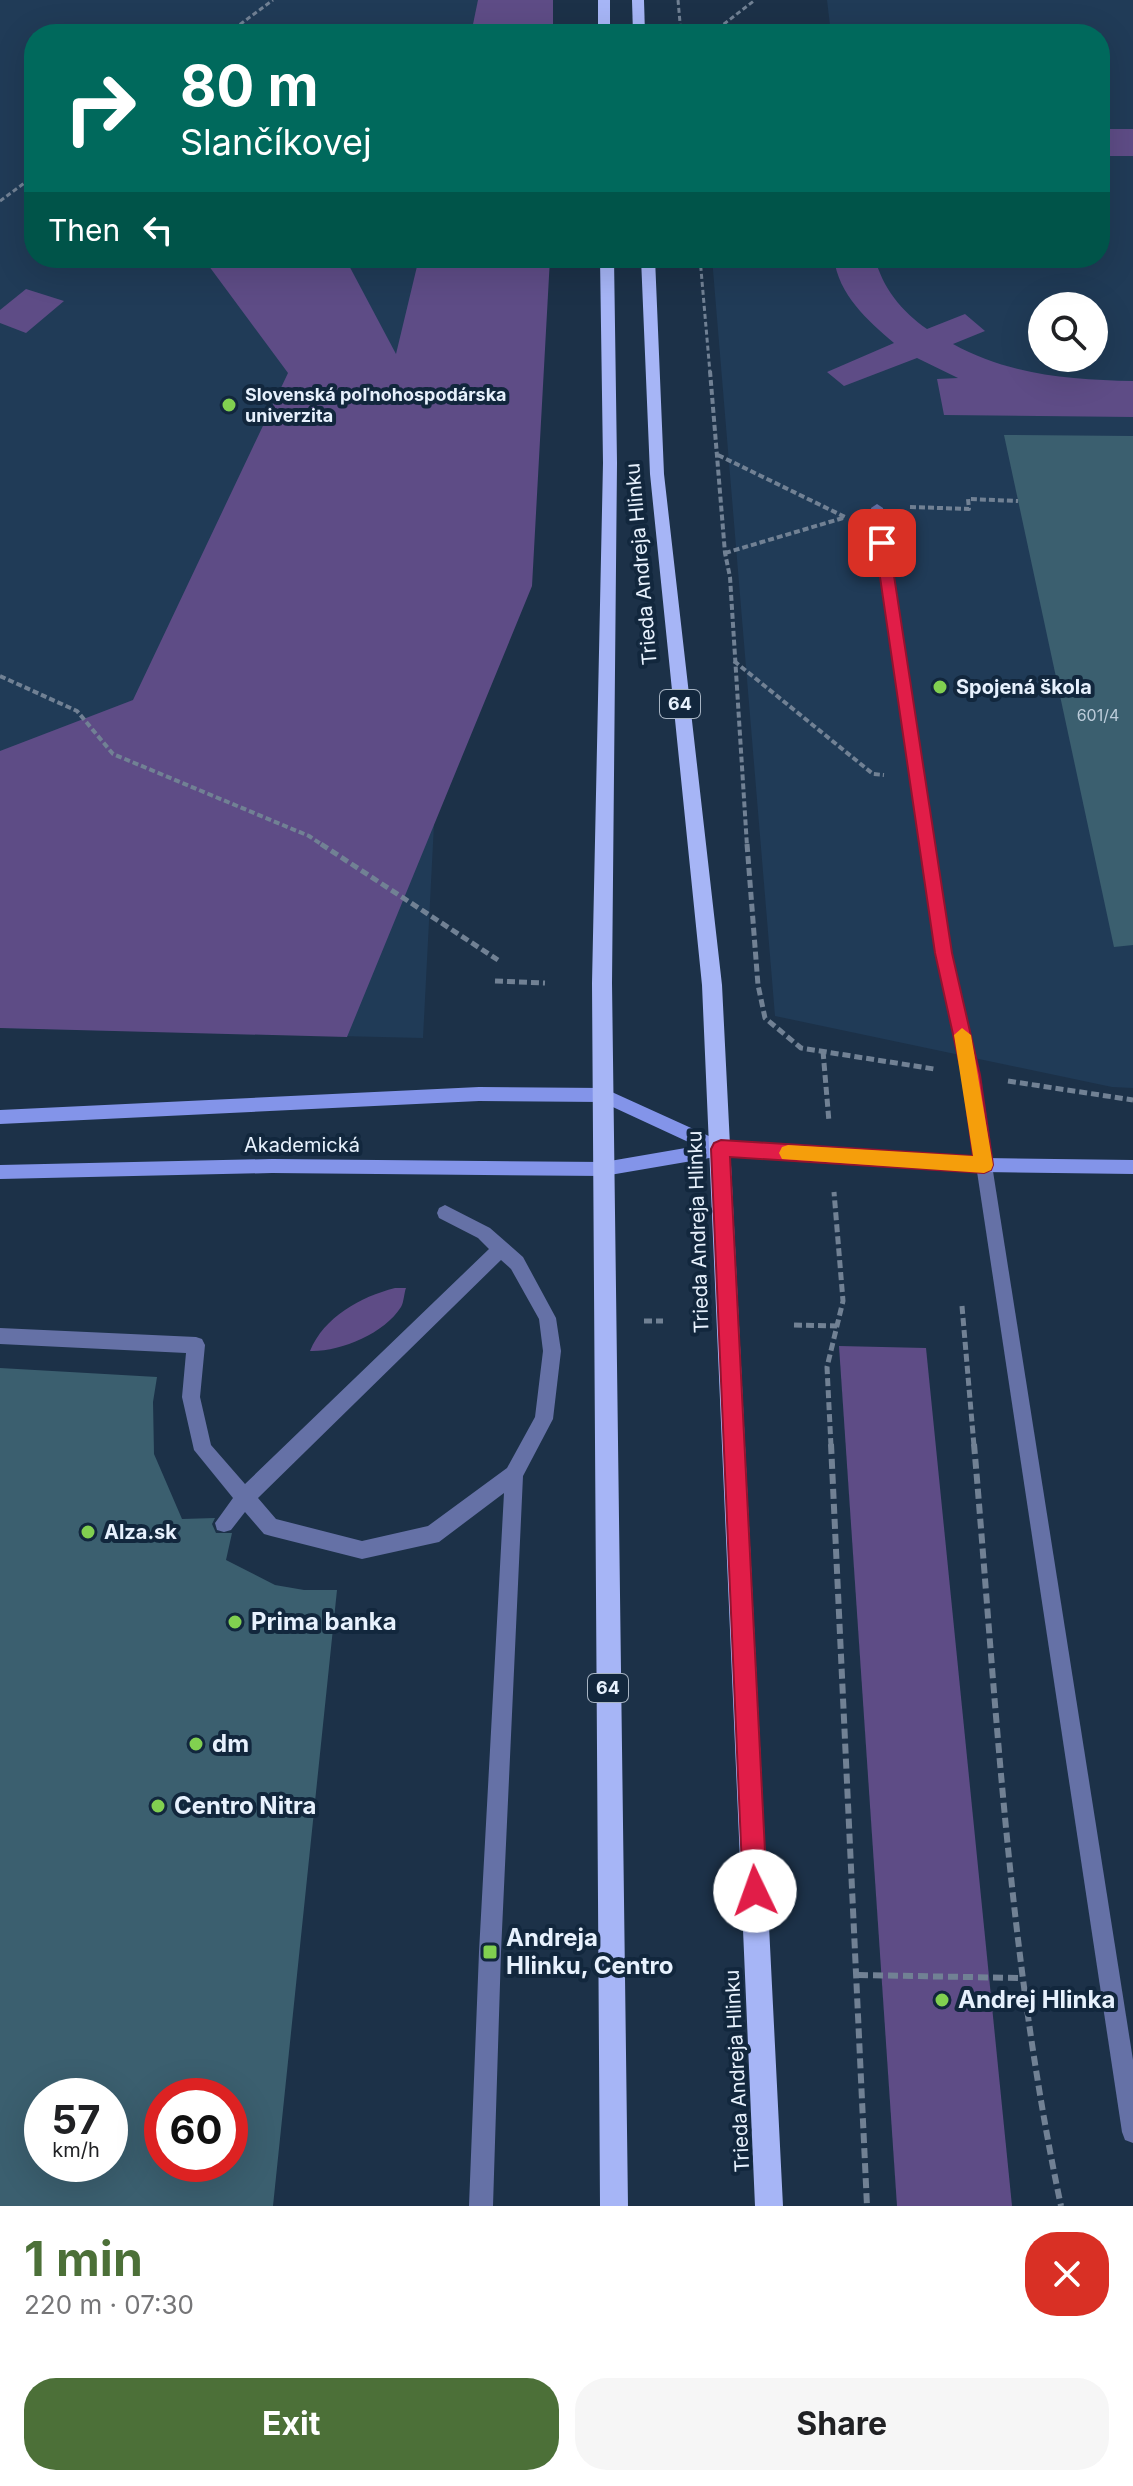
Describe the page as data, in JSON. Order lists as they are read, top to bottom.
{
  "streets": {
    "main road": ["Trieda Andreja Hlinku", "64"],
    "street": ["Akademická"]
  },
  "crossings": [
    ["Trieda Andreja Hlinku", "Akademická"]
  ],
  "places": {
    "other": [
      "Slovenská poľnohospodárska univerzita",
      "Spojená škola",
      "Alza.sk",
      "Prima banka",
      "dm",
      "Centro Nitra",
      "Andrej Hlinka"
    ],
    "transit": ["Andreja Hlinku, Centro"]
  },
  "house_numbers": ["601/4"],
  "page": {
    "turn": ["80 m", "Slančíkovej"],
    "then": "Then",
    "speed": "57 km/h",
    "limit": "60",
    "heading": ["1 min", "220 m · 07:30"],
    "buttons": ["Exit", "Share"]
  }
}
